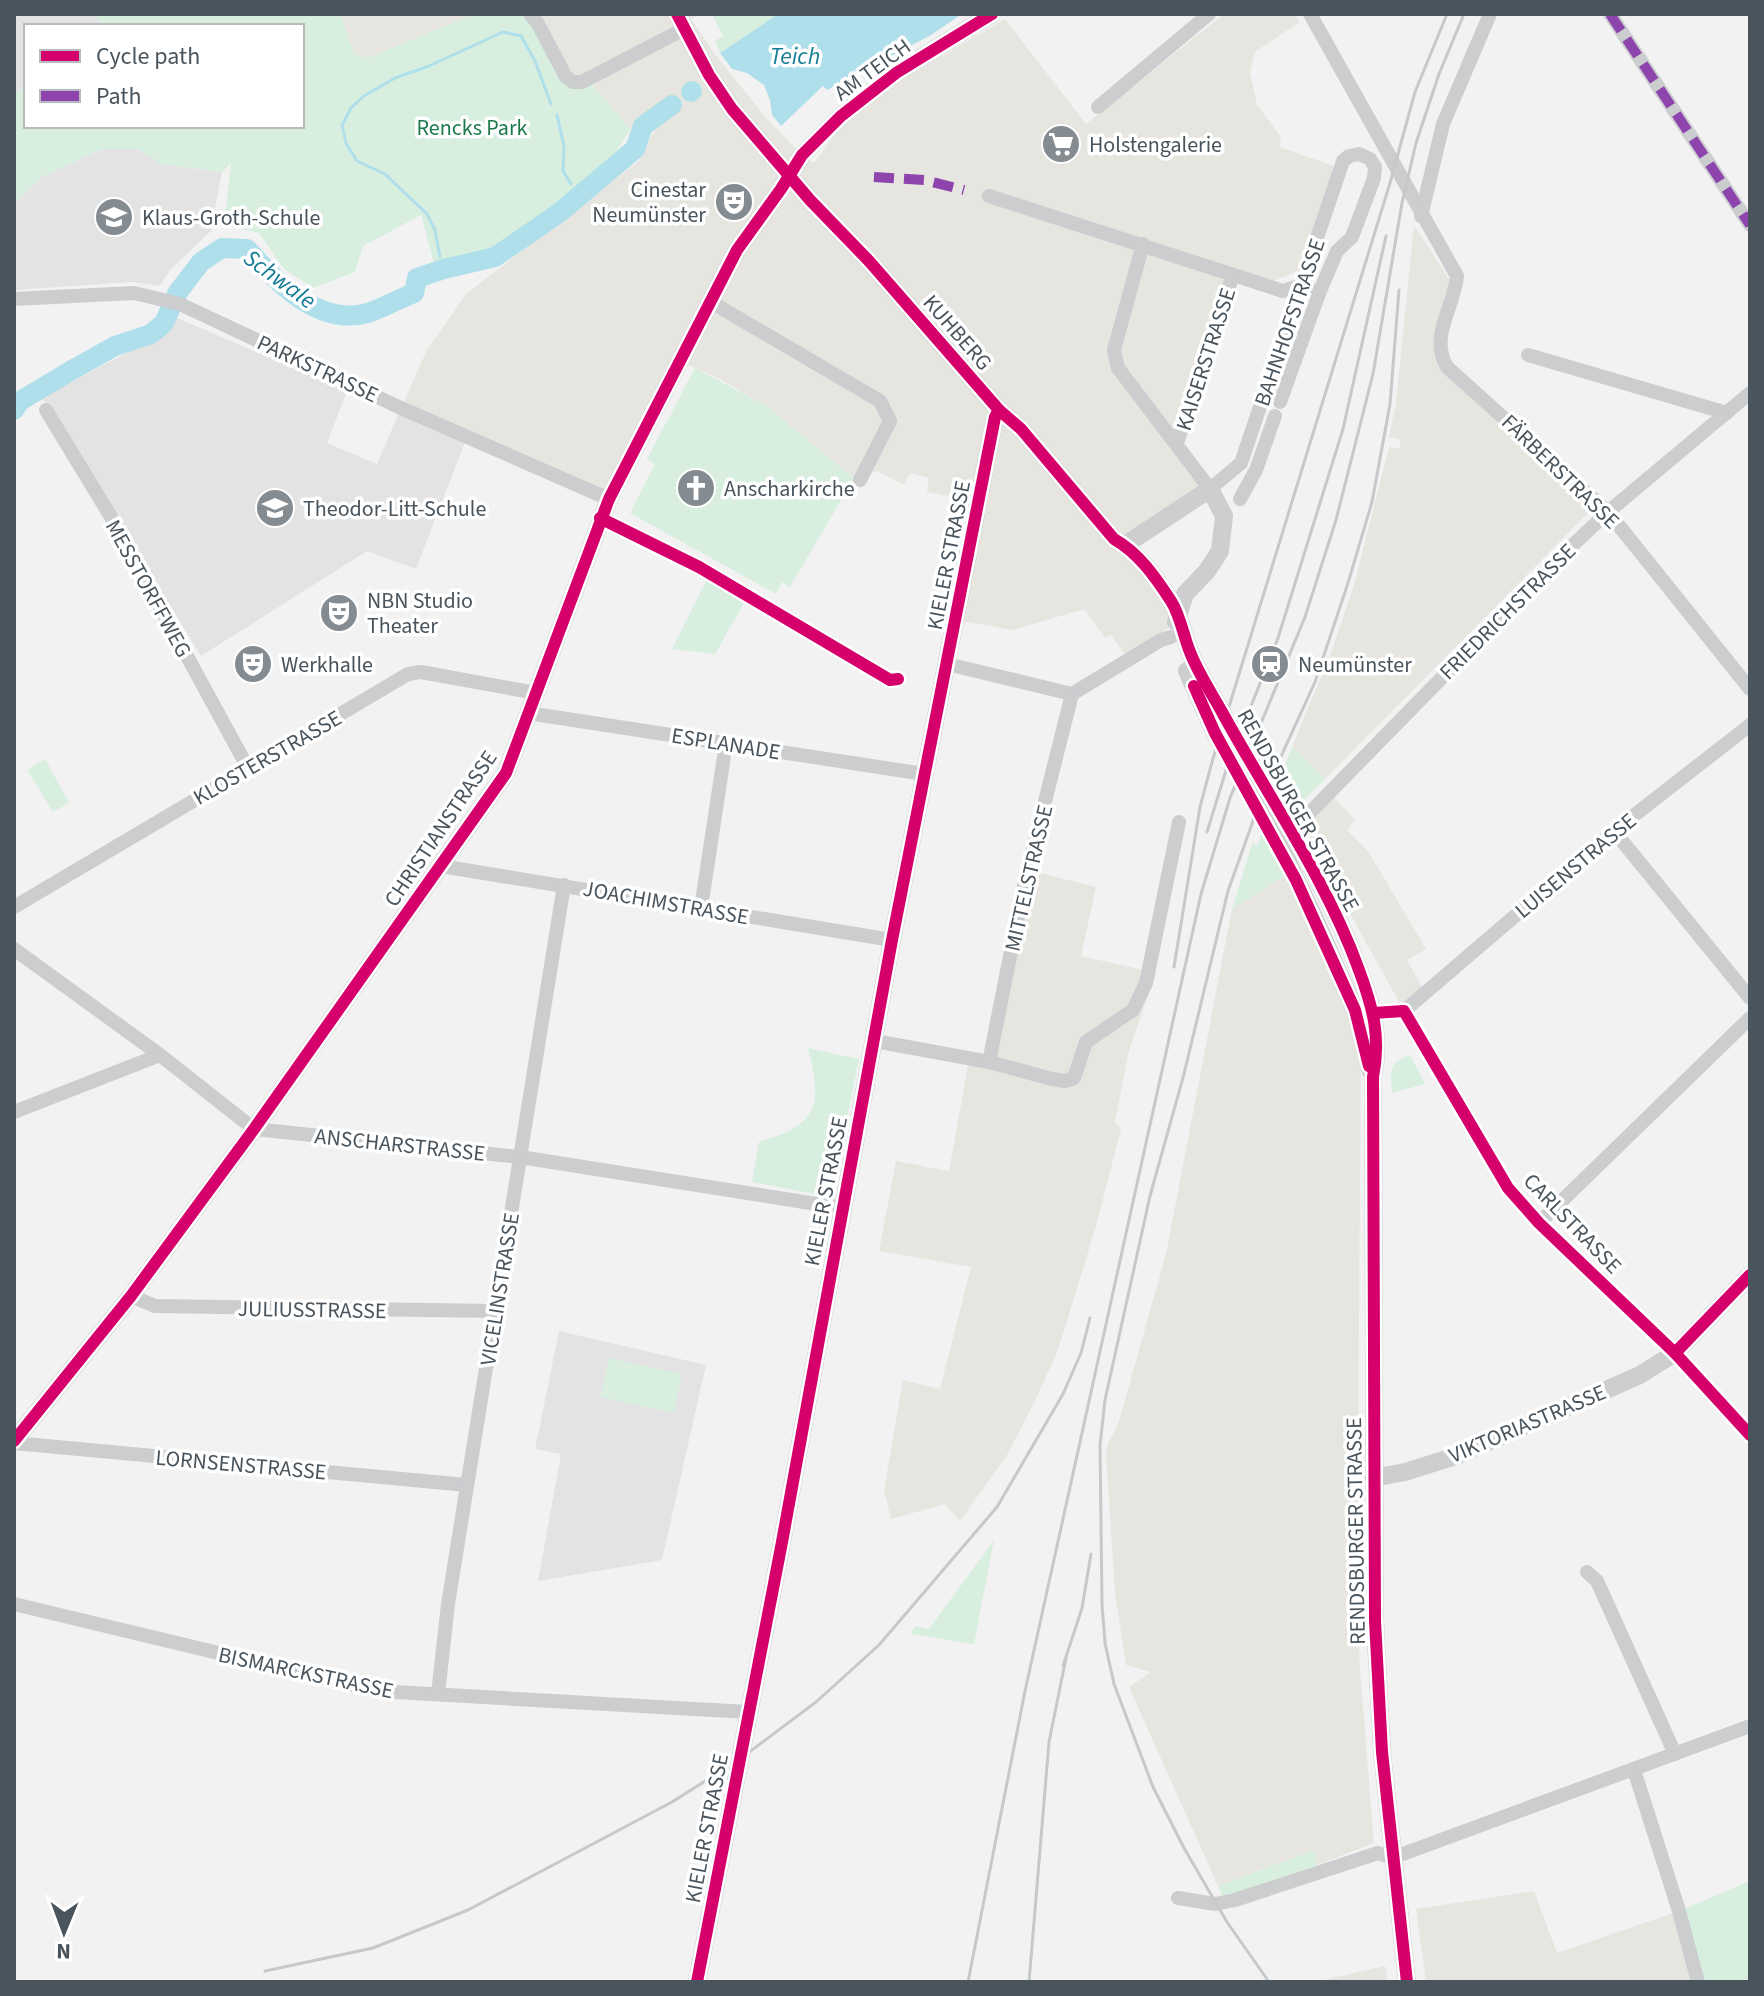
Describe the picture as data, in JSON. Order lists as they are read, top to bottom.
{
  "streets": {
    "street": [
      "AM TEICH",
      "BAHNHOFSTRASSE",
      "KUHBERG",
      "KAISERSTRASSE",
      "PARKSTRASSE",
      "FÄRBERSTRASSE",
      "KIELER STRASSE",
      "MESSTORFFWEG",
      "FRIEDRICHSTRASSE",
      "ESPLANADE",
      "KLOSTERSTRASSE",
      "RENDSBURGER STRASSE",
      "CHRISTIANSTRASSE",
      "LUISENSTRASSE",
      "MITTELSTRASSE",
      "JOACHIMSTRASSE",
      "ANSCHARSTRASSE",
      "CARLSTRASSE",
      "VICELINSTRASSE",
      "JULIUSSTRASSE",
      "VIKTORIASTRASSE",
      "LORNSENSTRASSE",
      "BISMARCKSTRASSE"
    ]
  },
  "crossings": [
    ["AM TEICH", "KUHBERG"],
    ["AM TEICH", "CHRISTIANSTRASSE"],
    ["BAHNHOFSTRASSE", "KAISERSTRASSE"],
    ["KUHBERG", "KIELER STRASSE"],
    ["KUHBERG", "RENDSBURGER STRASSE"],
    ["KUHBERG", "CHRISTIANSTRASSE"],
    ["PARKSTRASSE", "CHRISTIANSTRASSE"],
    ["FÄRBERSTRASSE", "FRIEDRICHSTRASSE"],
    ["KIELER STRASSE", "ESPLANADE"],
    ["KIELER STRASSE", "JOACHIMSTRASSE"],
    ["KIELER STRASSE", "ANSCHARSTRASSE"],
    ["KIELER STRASSE", "BISMARCKSTRASSE"],
    ["MESSTORFFWEG", "KLOSTERSTRASSE"],
    ["FRIEDRICHSTRASSE", "RENDSBURGER STRASSE"],
    ["ESPLANADE", "CHRISTIANSTRASSE"],
    ["KLOSTERSTRASSE", "CHRISTIANSTRASSE"],
    ["RENDSBURGER STRASSE", "VIKTORIASTRASSE"],
    ["CHRISTIANSTRASSE", "JOACHIMSTRASSE"],
    ["CHRISTIANSTRASSE", "ANSCHARSTRASSE"],
    ["CHRISTIANSTRASSE", "JULIUSSTRASSE"],
    ["CHRISTIANSTRASSE", "LORNSENSTRASSE"],
    ["LUISENSTRASSE", "CARLSTRASSE"],
    ["JOACHIMSTRASSE", "VICELINSTRASSE"],
    ["ANSCHARSTRASSE", "VICELINSTRASSE"],
    ["CARLSTRASSE", "VIKTORIASTRASSE"],
    ["VICELINSTRASSE", "JULIUSSTRASSE"],
    ["VICELINSTRASSE", "LORNSENSTRASSE"],
    ["VICELINSTRASSE", "BISMARCKSTRASSE"]
  ],
  "water": ["Teich", "Schwale"],
  "parks": ["Rencks Park"],
  "places": {
    "supermarket": ["Holstengalerie"],
    "theatre": ["Cinestar Neumünster", "NBN Studio Theater", "Werkhalle"],
    "school or university": ["Klaus-Groth-Schule", "Theodor-Litt-Schule"],
    "church": ["Anscharkirche"],
    "station": ["Neumünster"]
  },
  "legend": ["Cycle path", "Path"],
  "north": "bottom"
}
